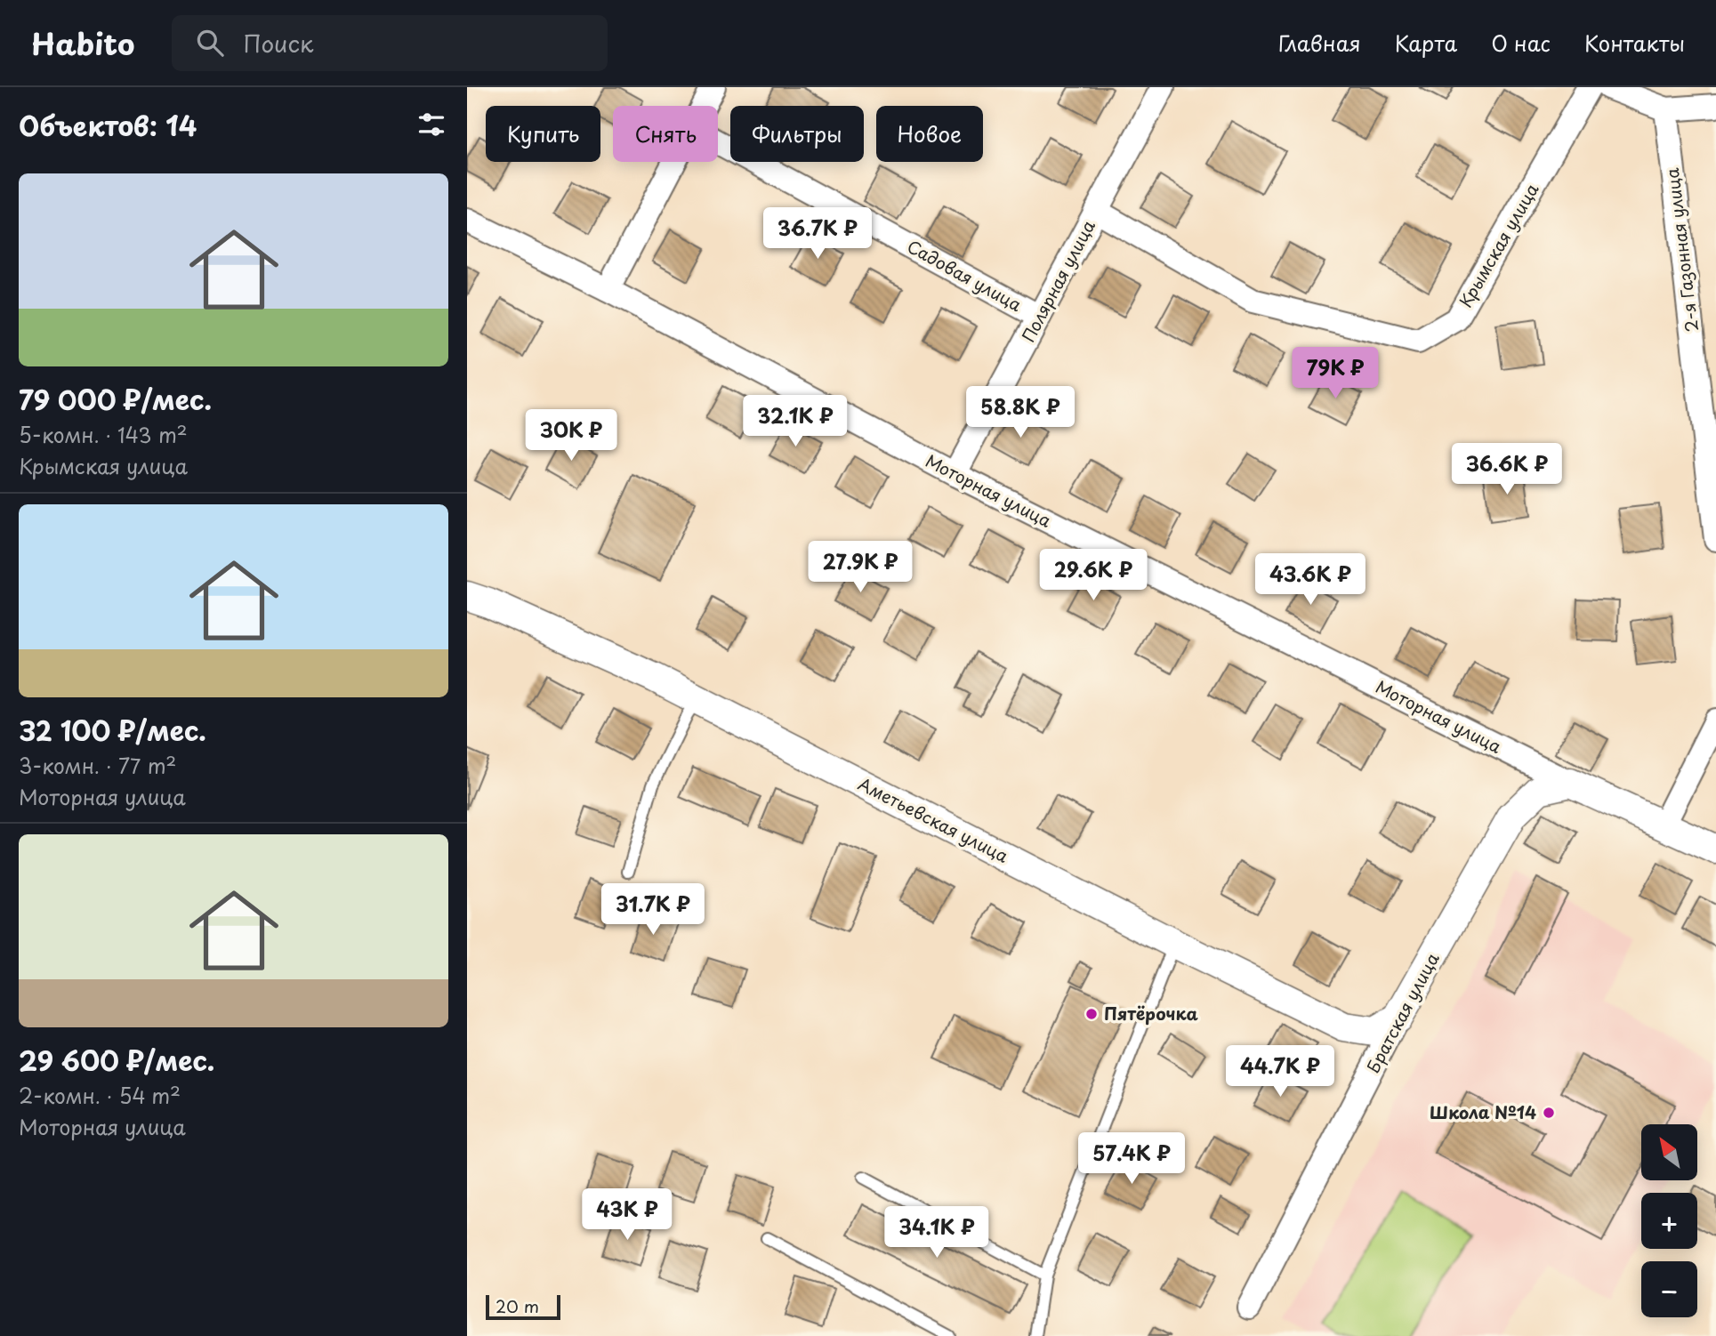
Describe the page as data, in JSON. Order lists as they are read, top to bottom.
{
  "streets": {
    "street": [
      "Крымская улица",
      "2-я Газонная улица",
      "Садовая улица",
      "Полярная улица",
      "Моторная улица",
      "Аметьевская улица",
      "Братская улица"
    ]
  },
  "crossings": [
    ["Крымская улица", "Полярная улица"],
    ["Садовая улица", "Полярная улица"],
    ["Полярная улица", "Моторная улица"],
    ["Моторная улица", "Братская улица"],
    ["Аметьевская улица", "Братская улица"]
  ],
  "places": ["Пятёрочка", "Школа №14"],
  "scale_bar": "20 m",
  "north": "top left",
  "page": {
    "header": "Habito",
    "search": "Поиск",
    "nav": [
      "Главная",
      "Карта",
      "О нас",
      "Контакты"
    ],
    "heading": "Объектов: 14",
    "chip": [
      "Купить",
      "Снять",
      "Фильтры",
      "Новое"
    ],
    "list": [
      {
        "name": "79 000 ₽/мес.",
        "note": "5-комн. · 143 m² · Крымская улица"
      },
      {
        "name": "32 100 ₽/мес.",
        "note": "3-комн. · 77 m² · Моторная улица"
      },
      {
        "name": "29 600 ₽/мес.",
        "note": "2-комн. · 54 m² · Моторная улица"
      }
    ],
    "price": [
      "36.7K ₽",
      "79K ₽",
      "58.8K ₽",
      "32.1K ₽",
      "30K ₽",
      "36.6K ₽",
      "27.9K ₽",
      "29.6K ₽",
      "43.6K ₽",
      "31.7K ₽",
      "44.7K ₽",
      "57.4K ₽",
      "43K ₽",
      "34.1K ₽"
    ],
    "map_buttons": ["+", "−"],
    "scale": "20 m"
  }
}
